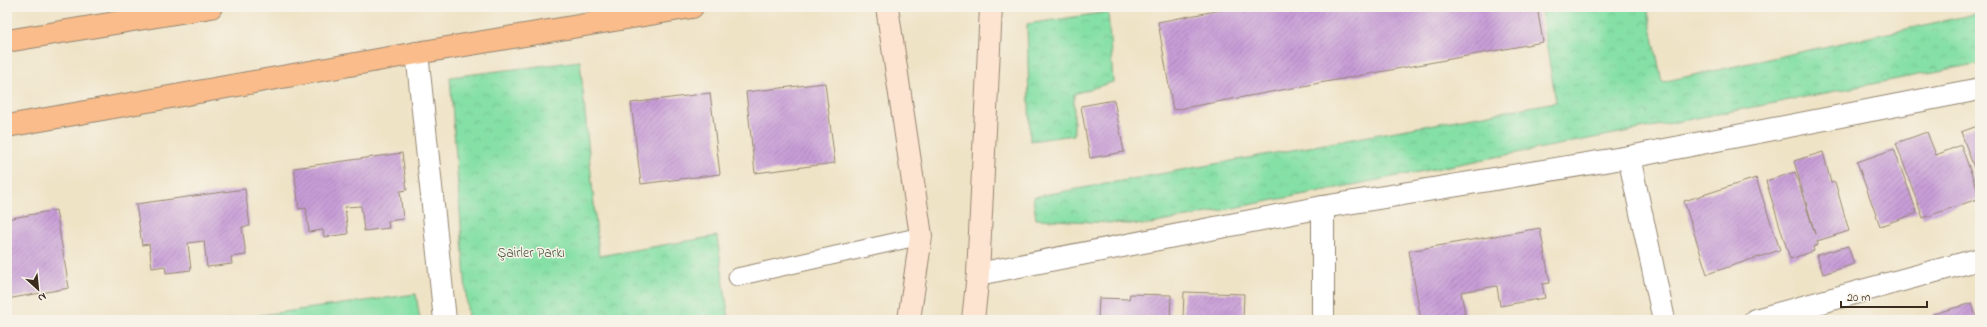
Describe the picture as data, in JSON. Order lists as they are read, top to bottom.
{
  "parks": ["Şairler Parkı"],
  "scale_bar": "20 m",
  "north": "bottom right"
}
